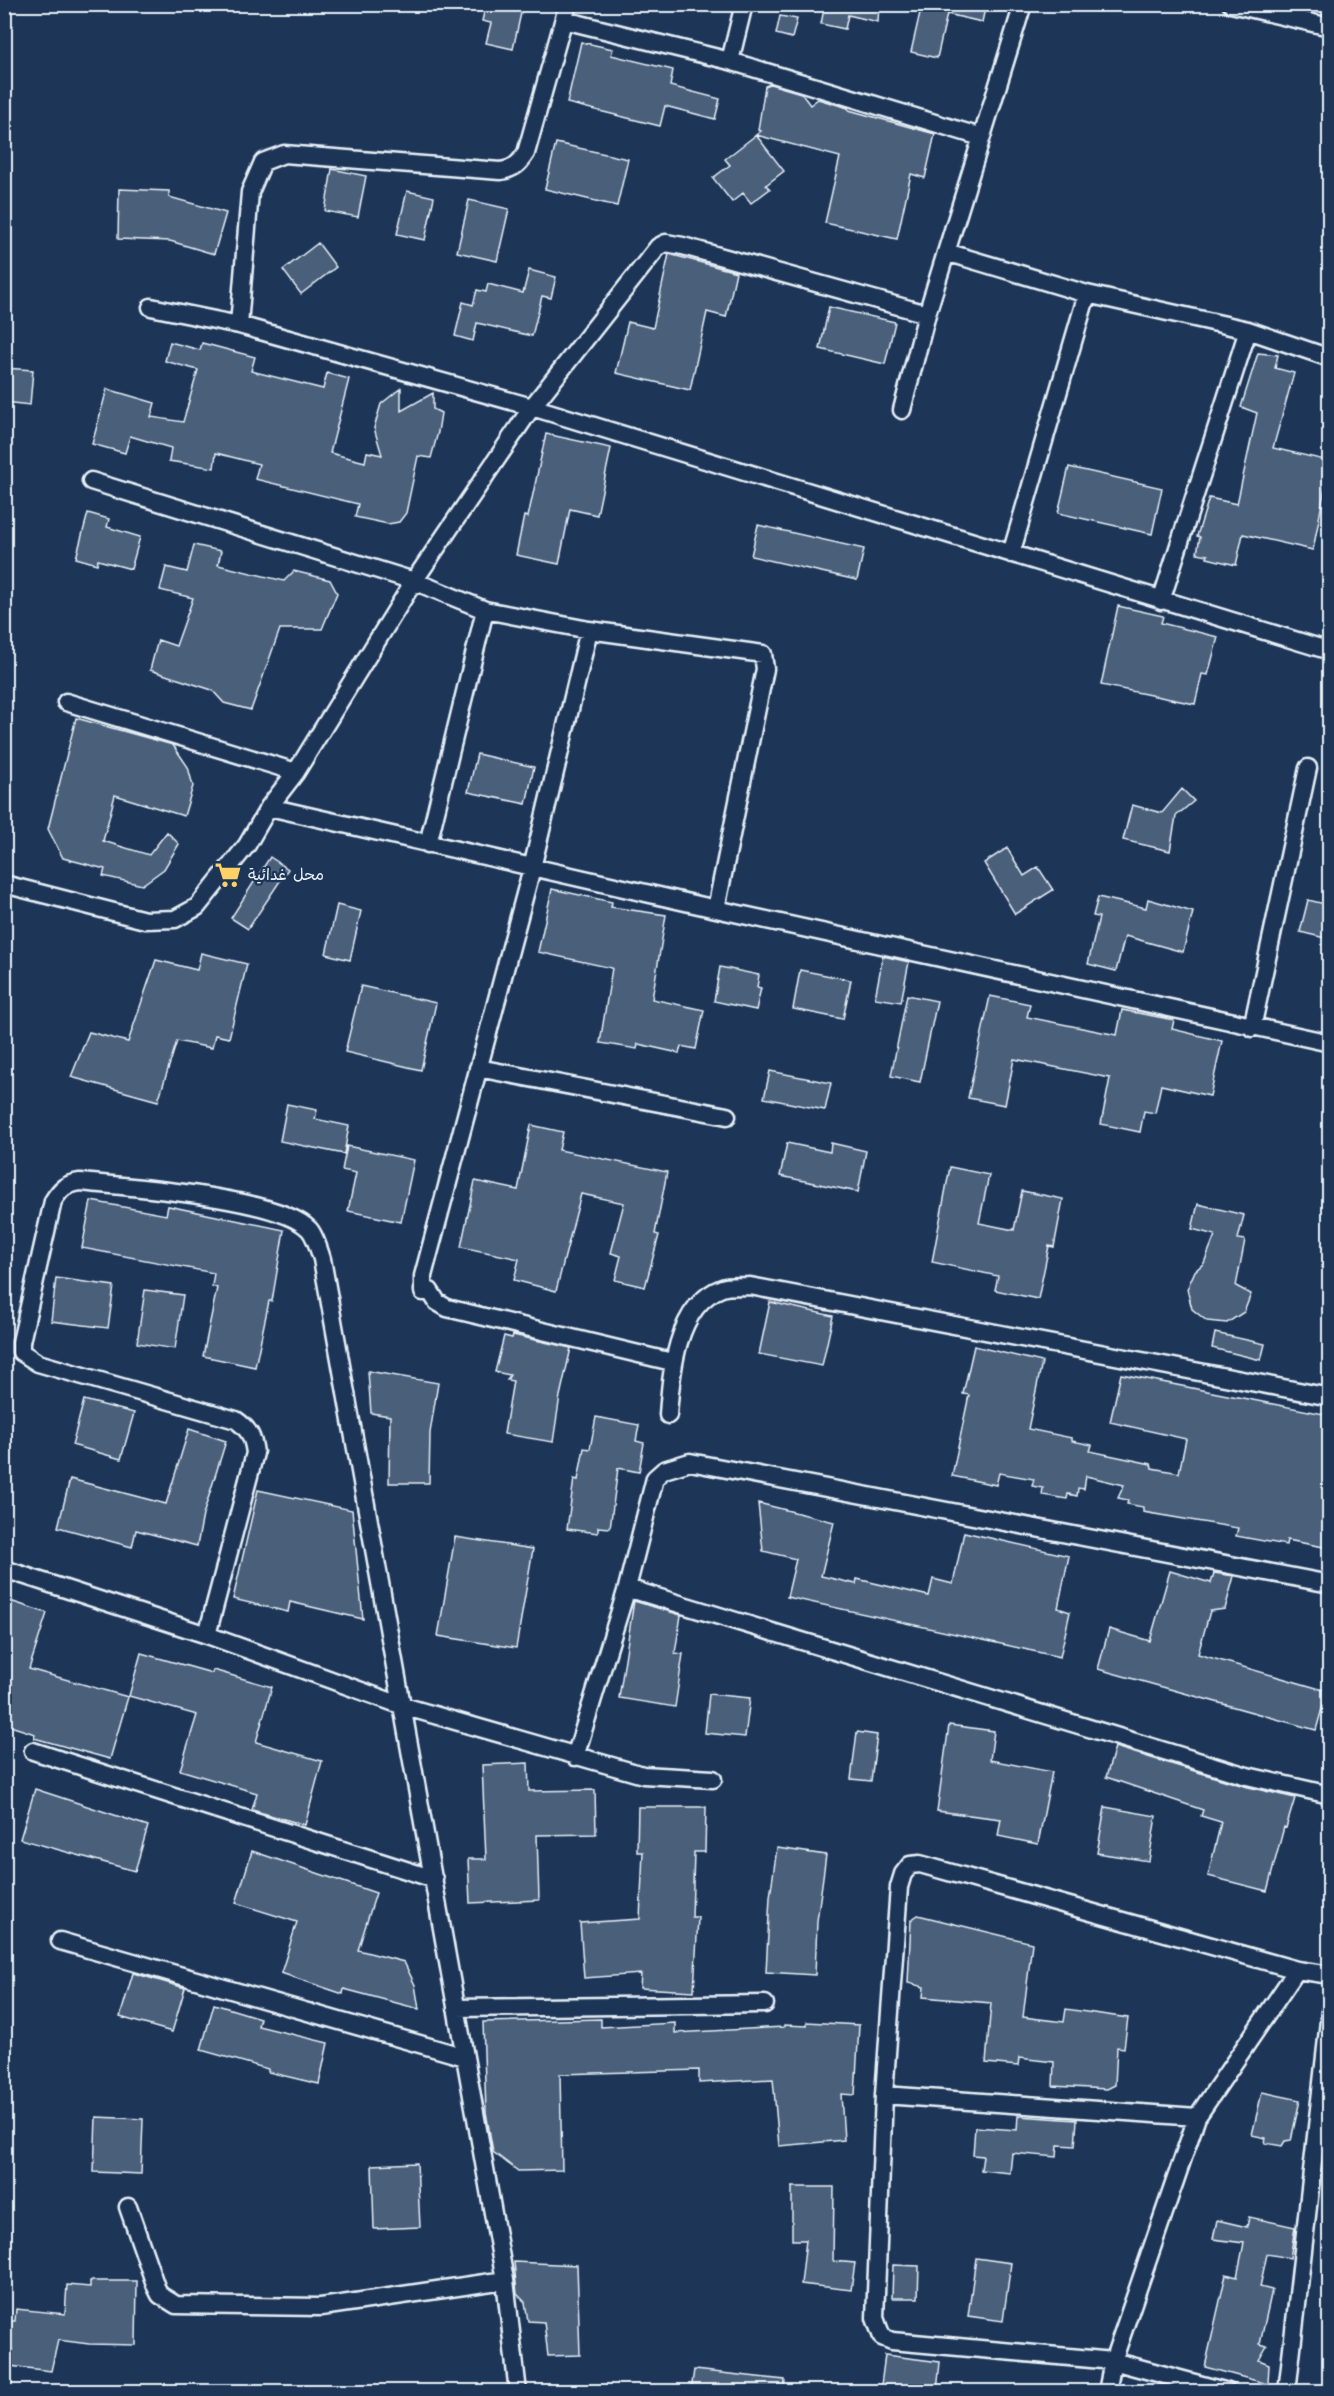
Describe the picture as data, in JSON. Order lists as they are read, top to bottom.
{
  "places": {
    "supermarket": ["محل غدائية"]
  }
}
